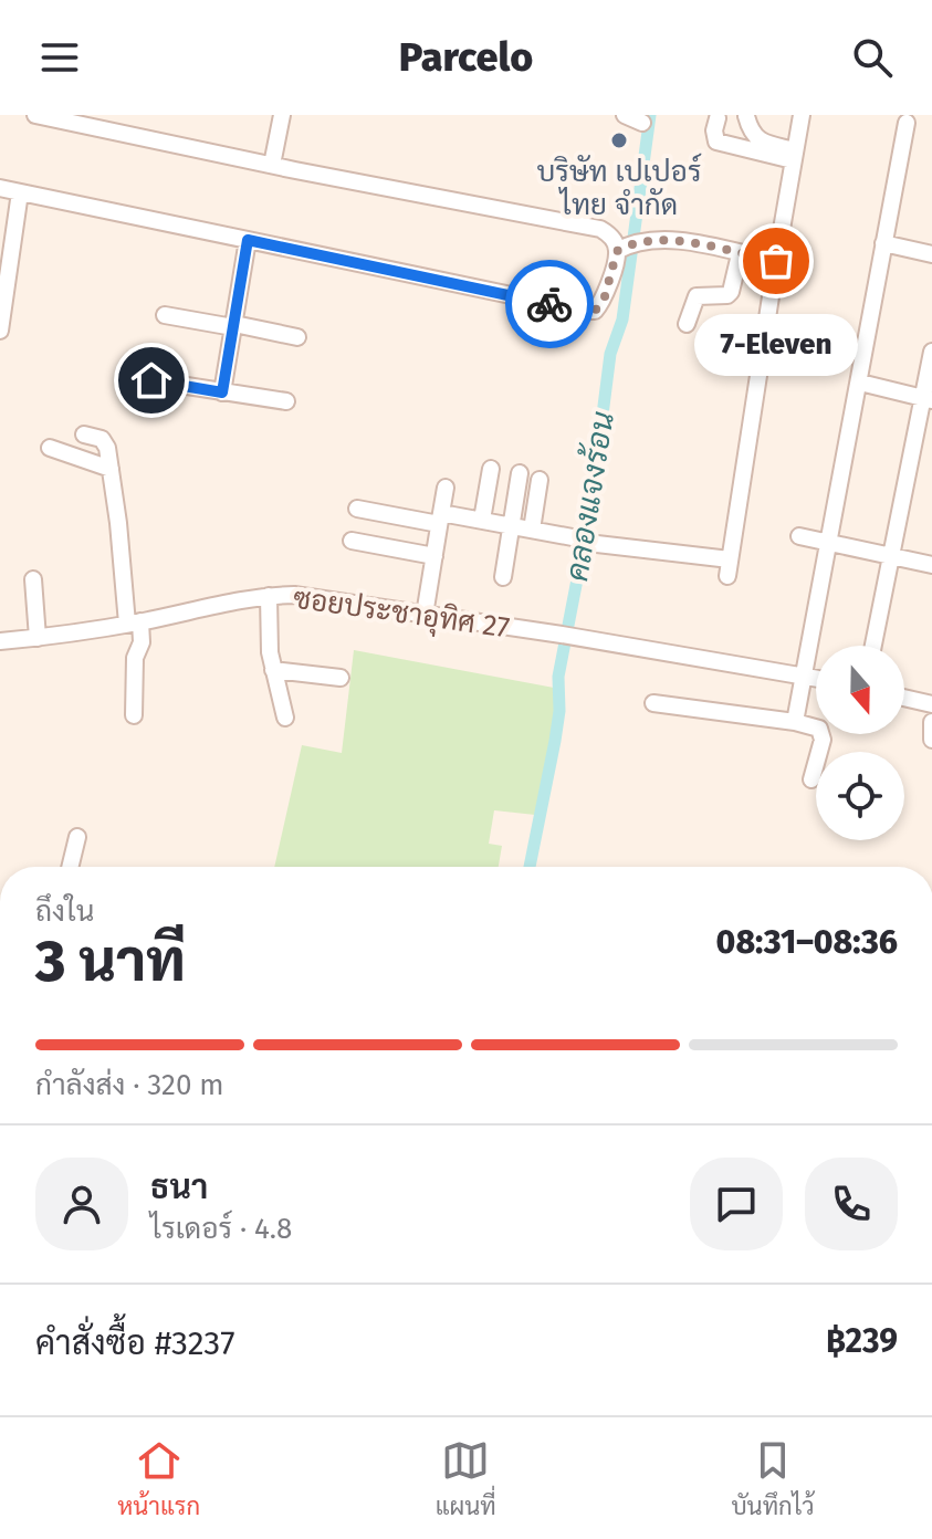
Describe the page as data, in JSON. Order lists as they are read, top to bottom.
{
  "streets": {
    "street": ["ซอยประชาอุทิศ 27"]
  },
  "water": ["คลองแจงร้อน"],
  "places": ["บริษัท เปเปอร์ ไทย จำกัด", "7-Eleven"],
  "north": "bottom",
  "page": {
    "header": "Parcelo",
    "bubble": "7-Eleven",
    "heading": ["3 นาที", "ถึงใน", "08:31–08:36"],
    "panel": [
      "ธนา",
      "ไรเดอร์ · 4.8",
      "คำสั่งซื้อ #3237",
      "฿239"
    ],
    "bar": "กำลังส่ง · 320 m",
    "tabs": ["หน้าแรก", "แผนที่", "บันทึกไว้"]
  }
}
